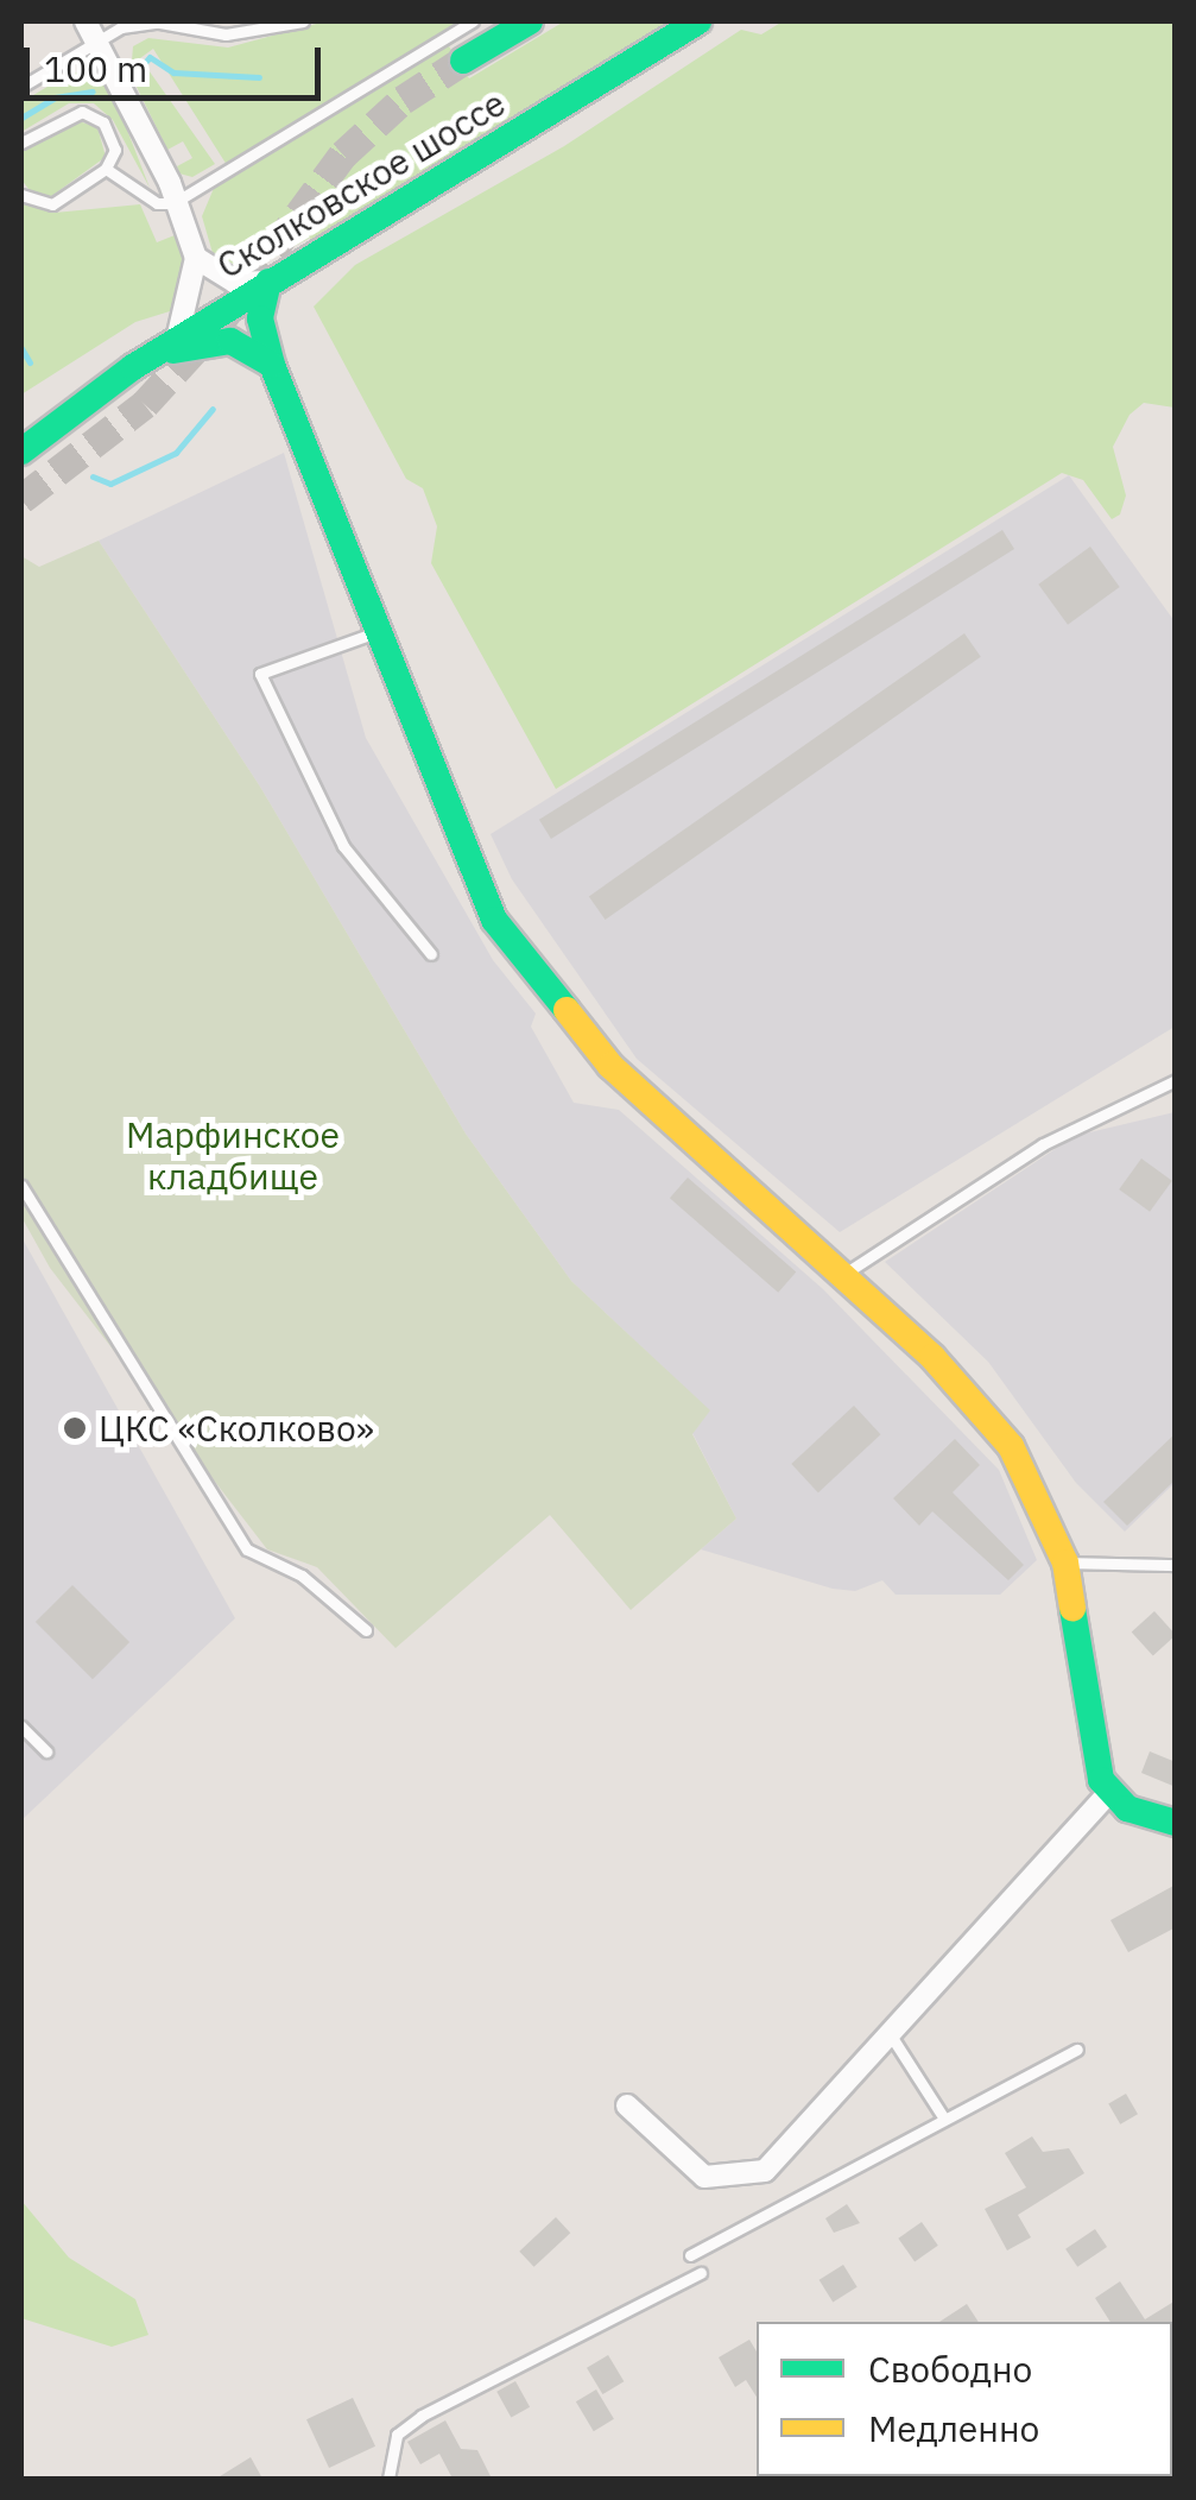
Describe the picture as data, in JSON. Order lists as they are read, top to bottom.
{
  "streets": {
    "street": ["Сколковское шоссе"]
  },
  "parks": ["Марфинское кладбище"],
  "places": ["ЦКС «Сколково»"],
  "legend": ["Свободно", "Медленно"],
  "scale_bar": "100 m"
}
